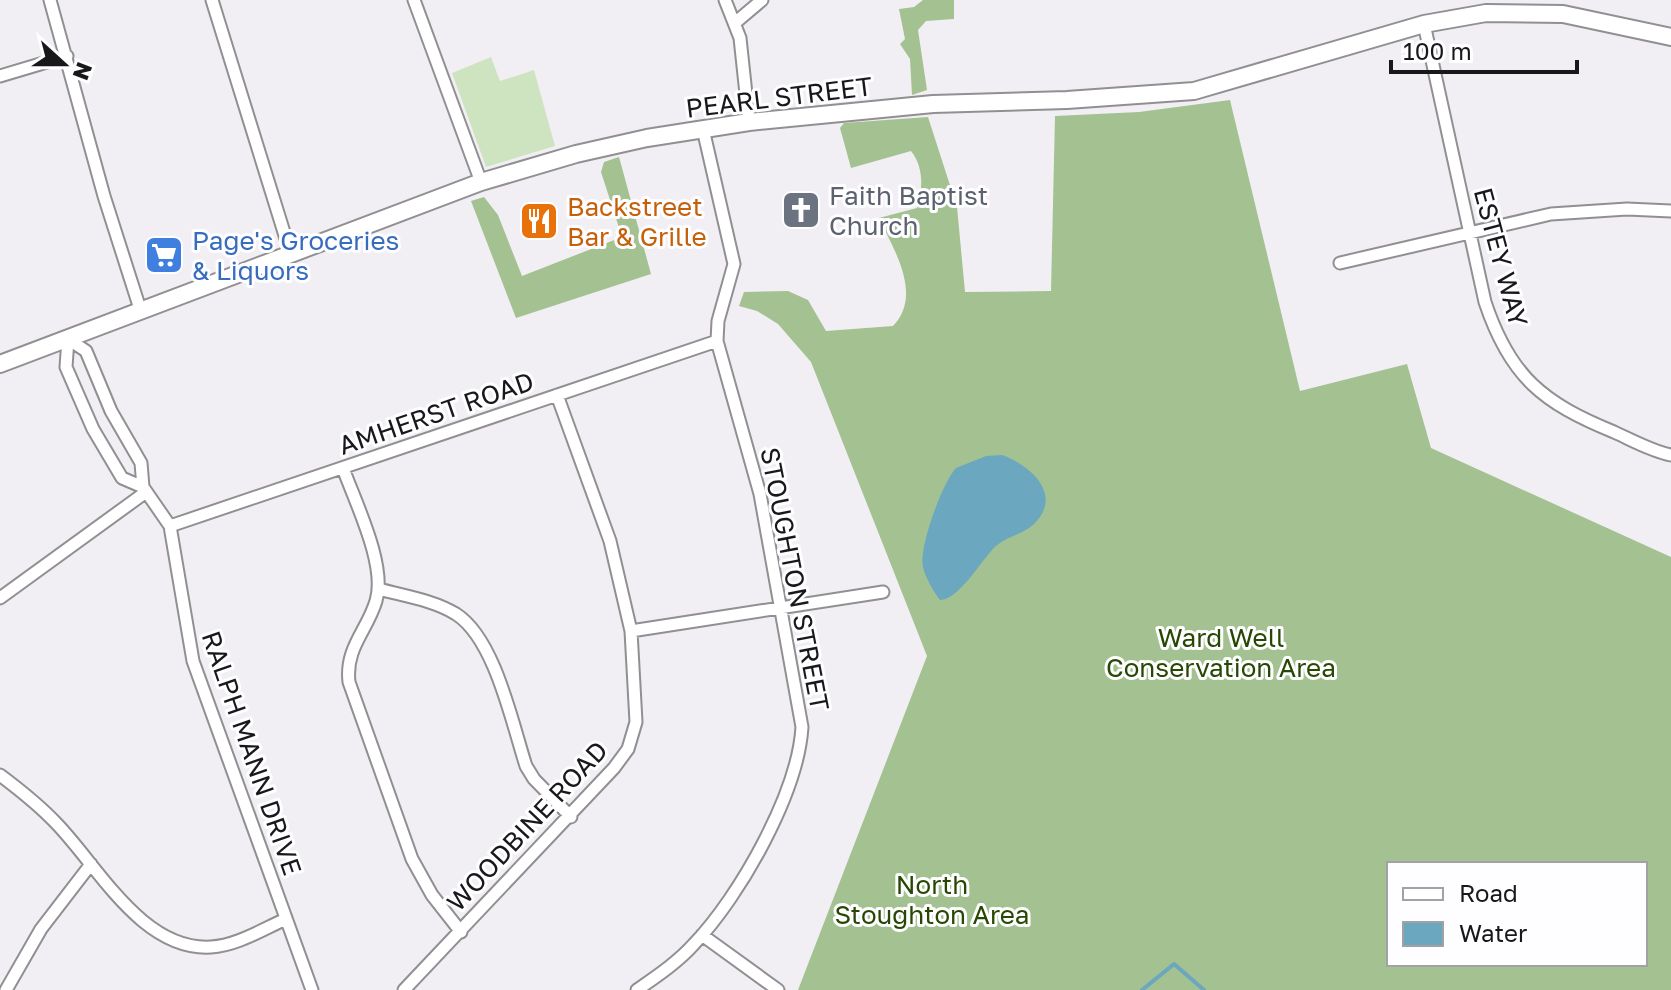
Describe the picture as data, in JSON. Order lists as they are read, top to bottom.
{
  "streets": {
    "main road": ["PEARL STREET"],
    "street": [
      "ESTEY WAY",
      "AMHERST ROAD",
      "STOUGHTON STREET",
      "RALPH MANN DRIVE",
      "WOODBINE ROAD"
    ]
  },
  "crossings": [
    ["PEARL STREET", "ESTEY WAY"],
    ["PEARL STREET", "STOUGHTON STREET"],
    ["PEARL STREET", "RALPH MANN DRIVE"],
    ["AMHERST ROAD", "STOUGHTON STREET"],
    ["AMHERST ROAD", "RALPH MANN DRIVE"],
    ["AMHERST ROAD", "WOODBINE ROAD"]
  ],
  "parks": ["Ward Well Conservation Area", "North Stoughton Area"],
  "places": {
    "church": ["Faith Baptist Church"],
    "restaurant": ["Backstreet Bar & Grille"],
    "supermarket": ["Page's Groceries & Liquors"]
  },
  "legend": ["Road", "Water"],
  "scale_bar": "100 m",
  "north": "right"
}
